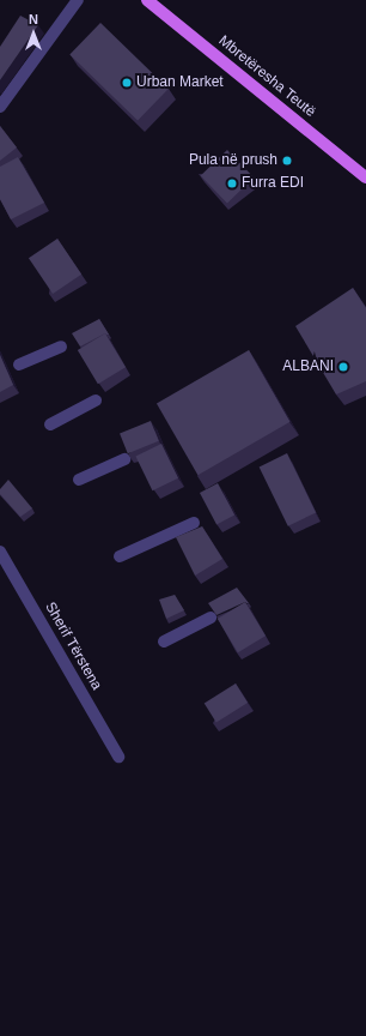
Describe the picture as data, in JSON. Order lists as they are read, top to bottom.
{
  "streets": {
    "main road": ["Mbretëresha Teutë"],
    "street": ["Sherif Tërstena"]
  },
  "places": [
    "Urban Market",
    "Pula në prush",
    "Furra EDI",
    "ALBANI"
  ],
  "north": "top"
}
